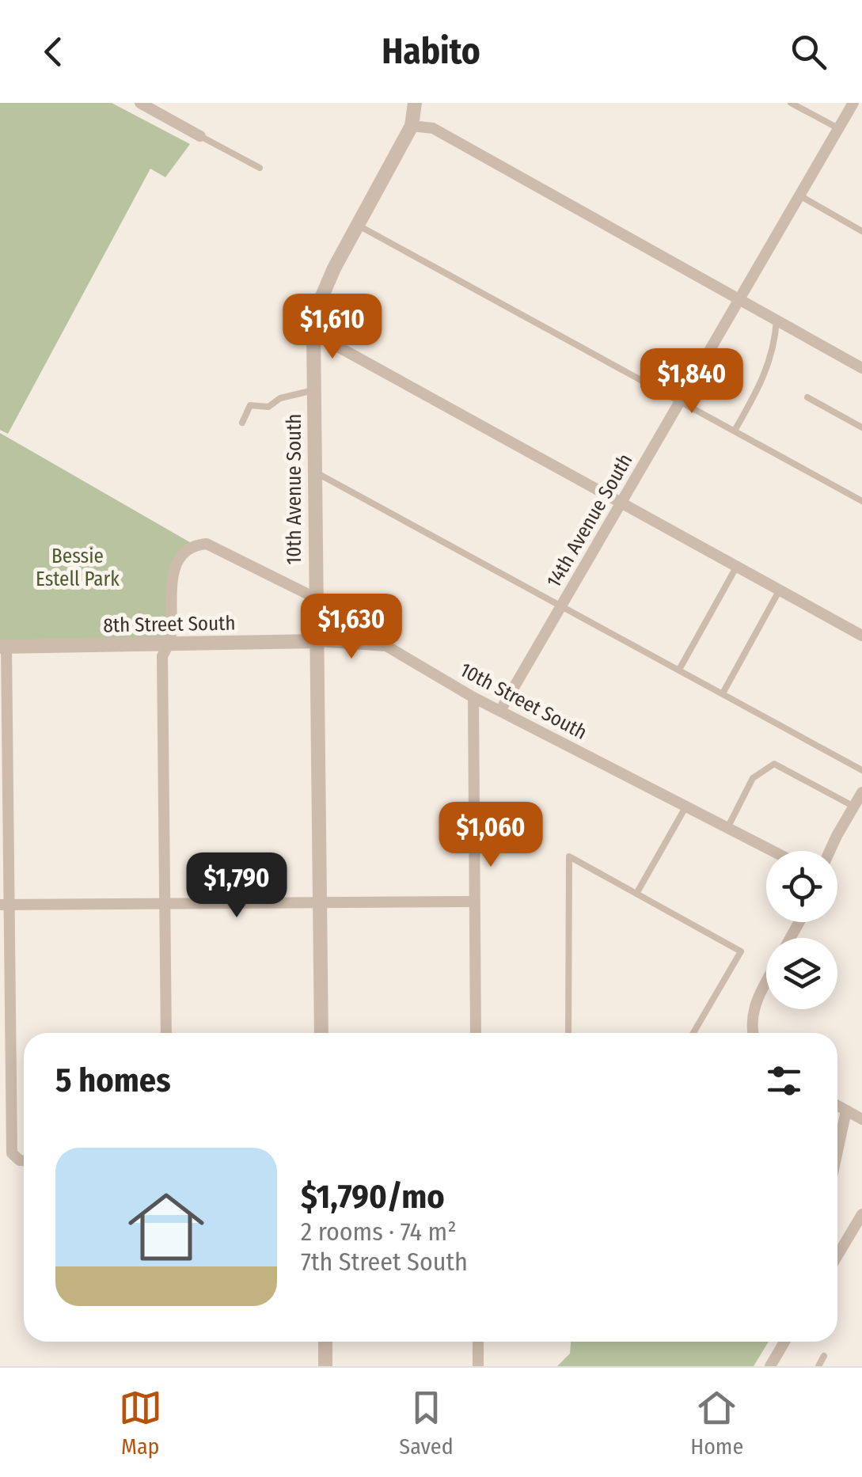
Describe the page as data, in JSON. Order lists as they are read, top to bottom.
{
  "streets": {
    "street": [
      "10th Avenue South",
      "14th Avenue South",
      "8th Street South",
      "10th Street South"
    ]
  },
  "crossings": [
    ["10th Avenue South", "8th Street South"],
    ["10th Avenue South", "10th Street South"],
    ["14th Avenue South", "10th Street South"],
    ["8th Street South", "10th Street South"]
  ],
  "parks": ["Bessie Estell Park"],
  "page": {
    "header": "Habito",
    "price": [
      "$1,610",
      "$1,840",
      "$1,630",
      "$1,060",
      "$1,790"
    ],
    "heading": "5 homes",
    "list": [
      {
        "name": "$1,790/mo",
        "note": "2 rooms · 74 m² · 7th Street South"
      }
    ],
    "tabs": ["Map", "Saved", "Home"]
  }
}
